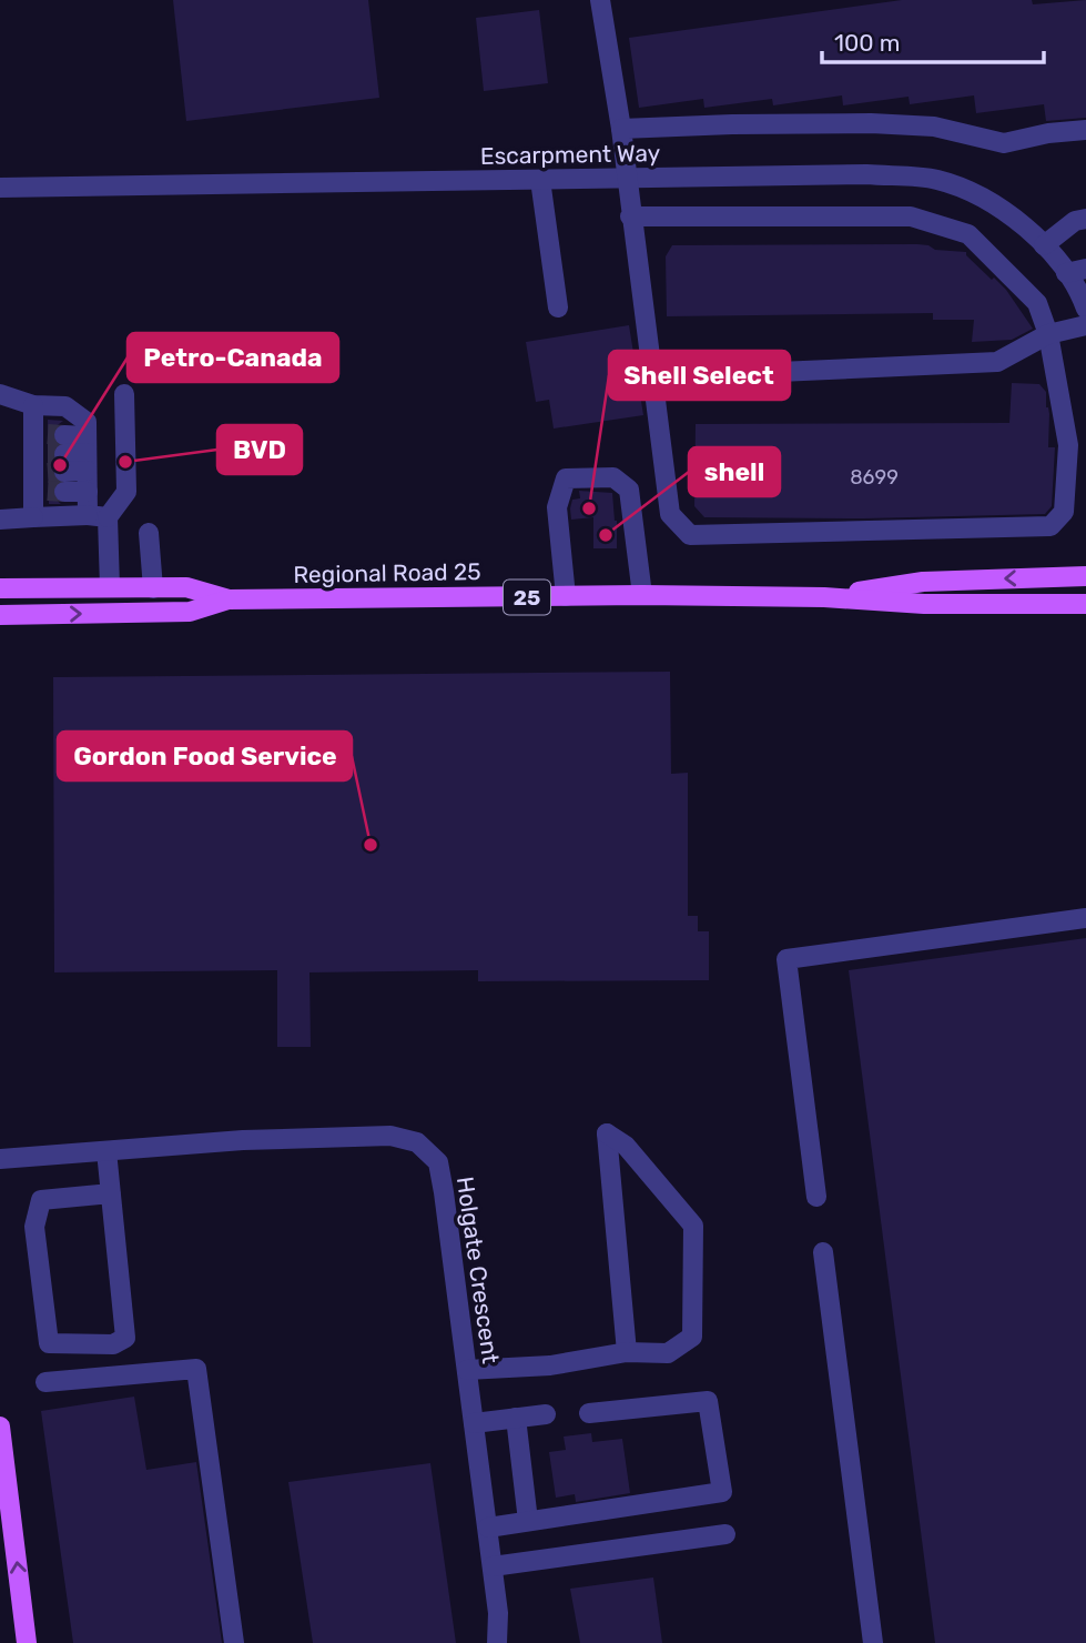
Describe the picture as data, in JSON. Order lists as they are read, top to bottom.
{
  "streets": {
    "main road": ["Regional Road 25", "25"],
    "street": ["Escarpment Way", "Holgate Crescent"]
  },
  "places": [
    "BVD",
    "Petro-Canada",
    "Shell Select",
    "shell",
    "Gordon Food Service"
  ],
  "house_numbers": ["8699"],
  "scale_bar": "100 m"
}
